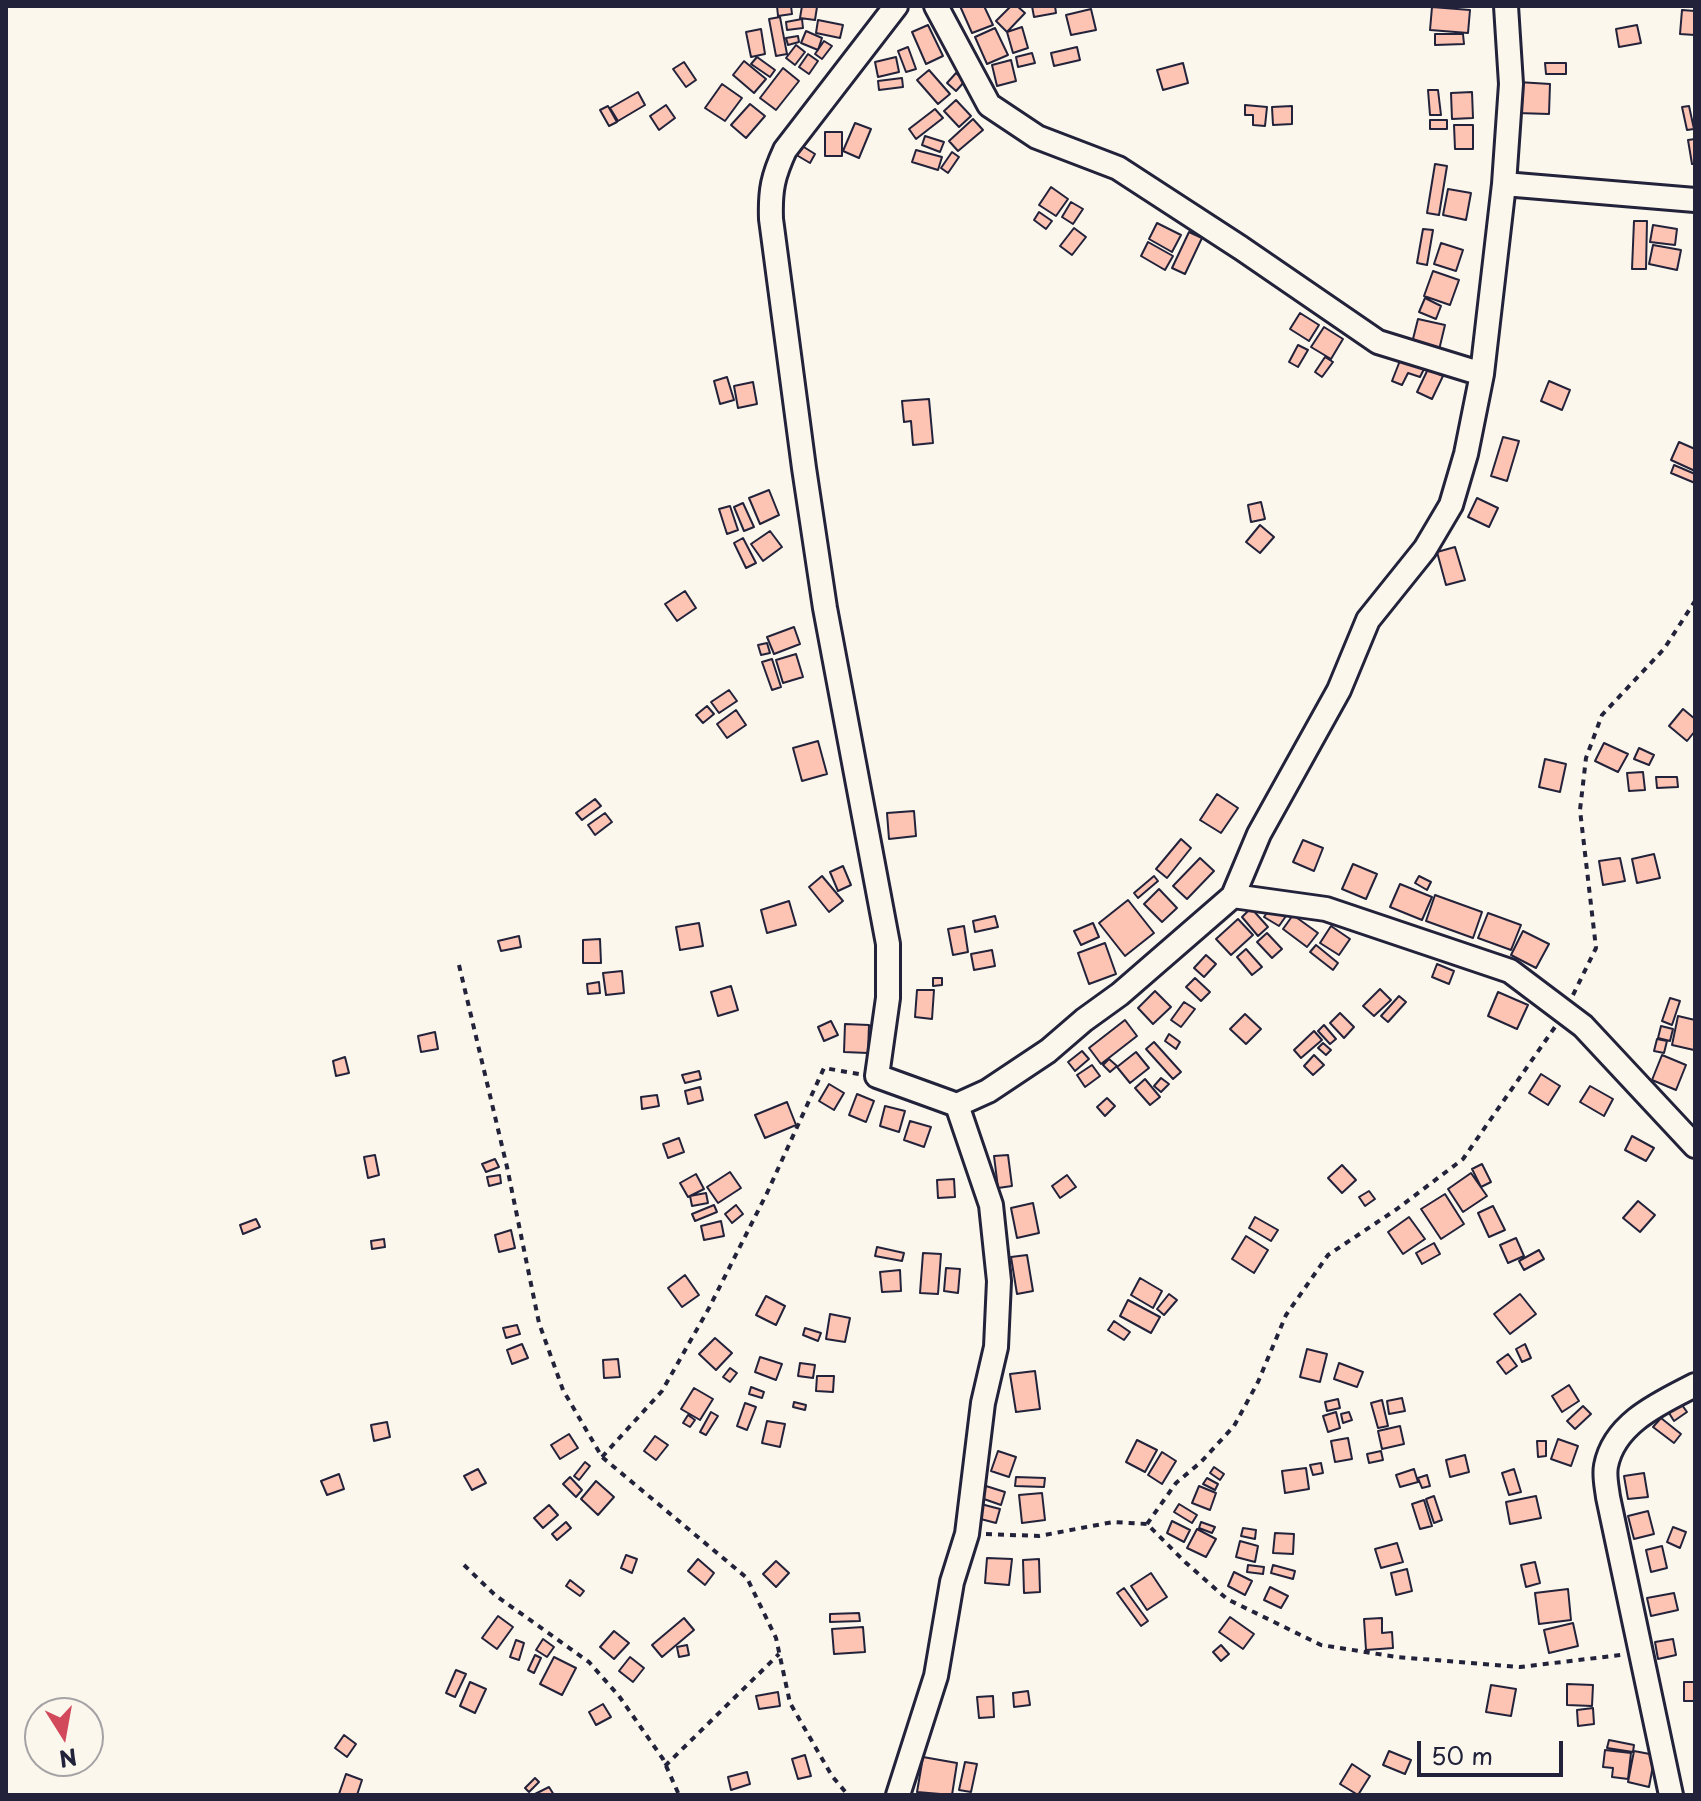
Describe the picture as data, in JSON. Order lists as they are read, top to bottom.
{
  "scale_bar": "50 m",
  "north": "bottom"
}
